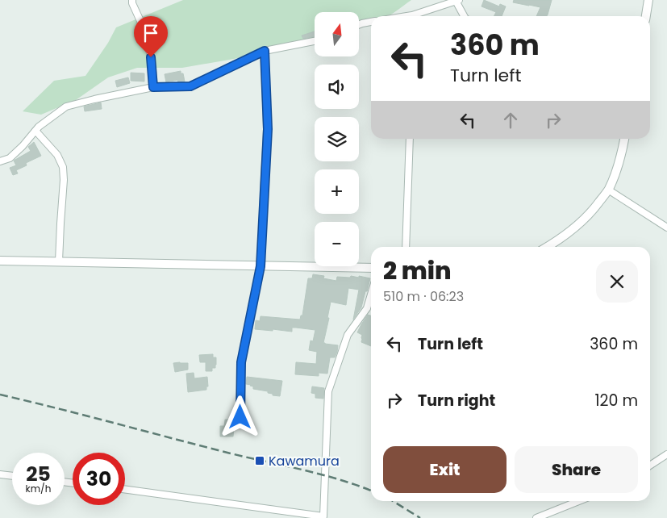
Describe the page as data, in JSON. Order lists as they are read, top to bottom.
{
  "places": {
    "transit": ["Kawamura"]
  },
  "north": "top",
  "page": {
    "map_buttons": ["+", "−"],
    "turn": ["360 m", "Turn left"],
    "heading": ["2 min", "510 m · 06:23"],
    "list": [
      {
        "name": "Turn left",
        "value": "360 m"
      },
      {
        "name": "Turn right",
        "value": "120 m"
      }
    ],
    "buttons": ["Exit", "Share"],
    "speed": "25 km/h",
    "limit": "30"
  }
}
